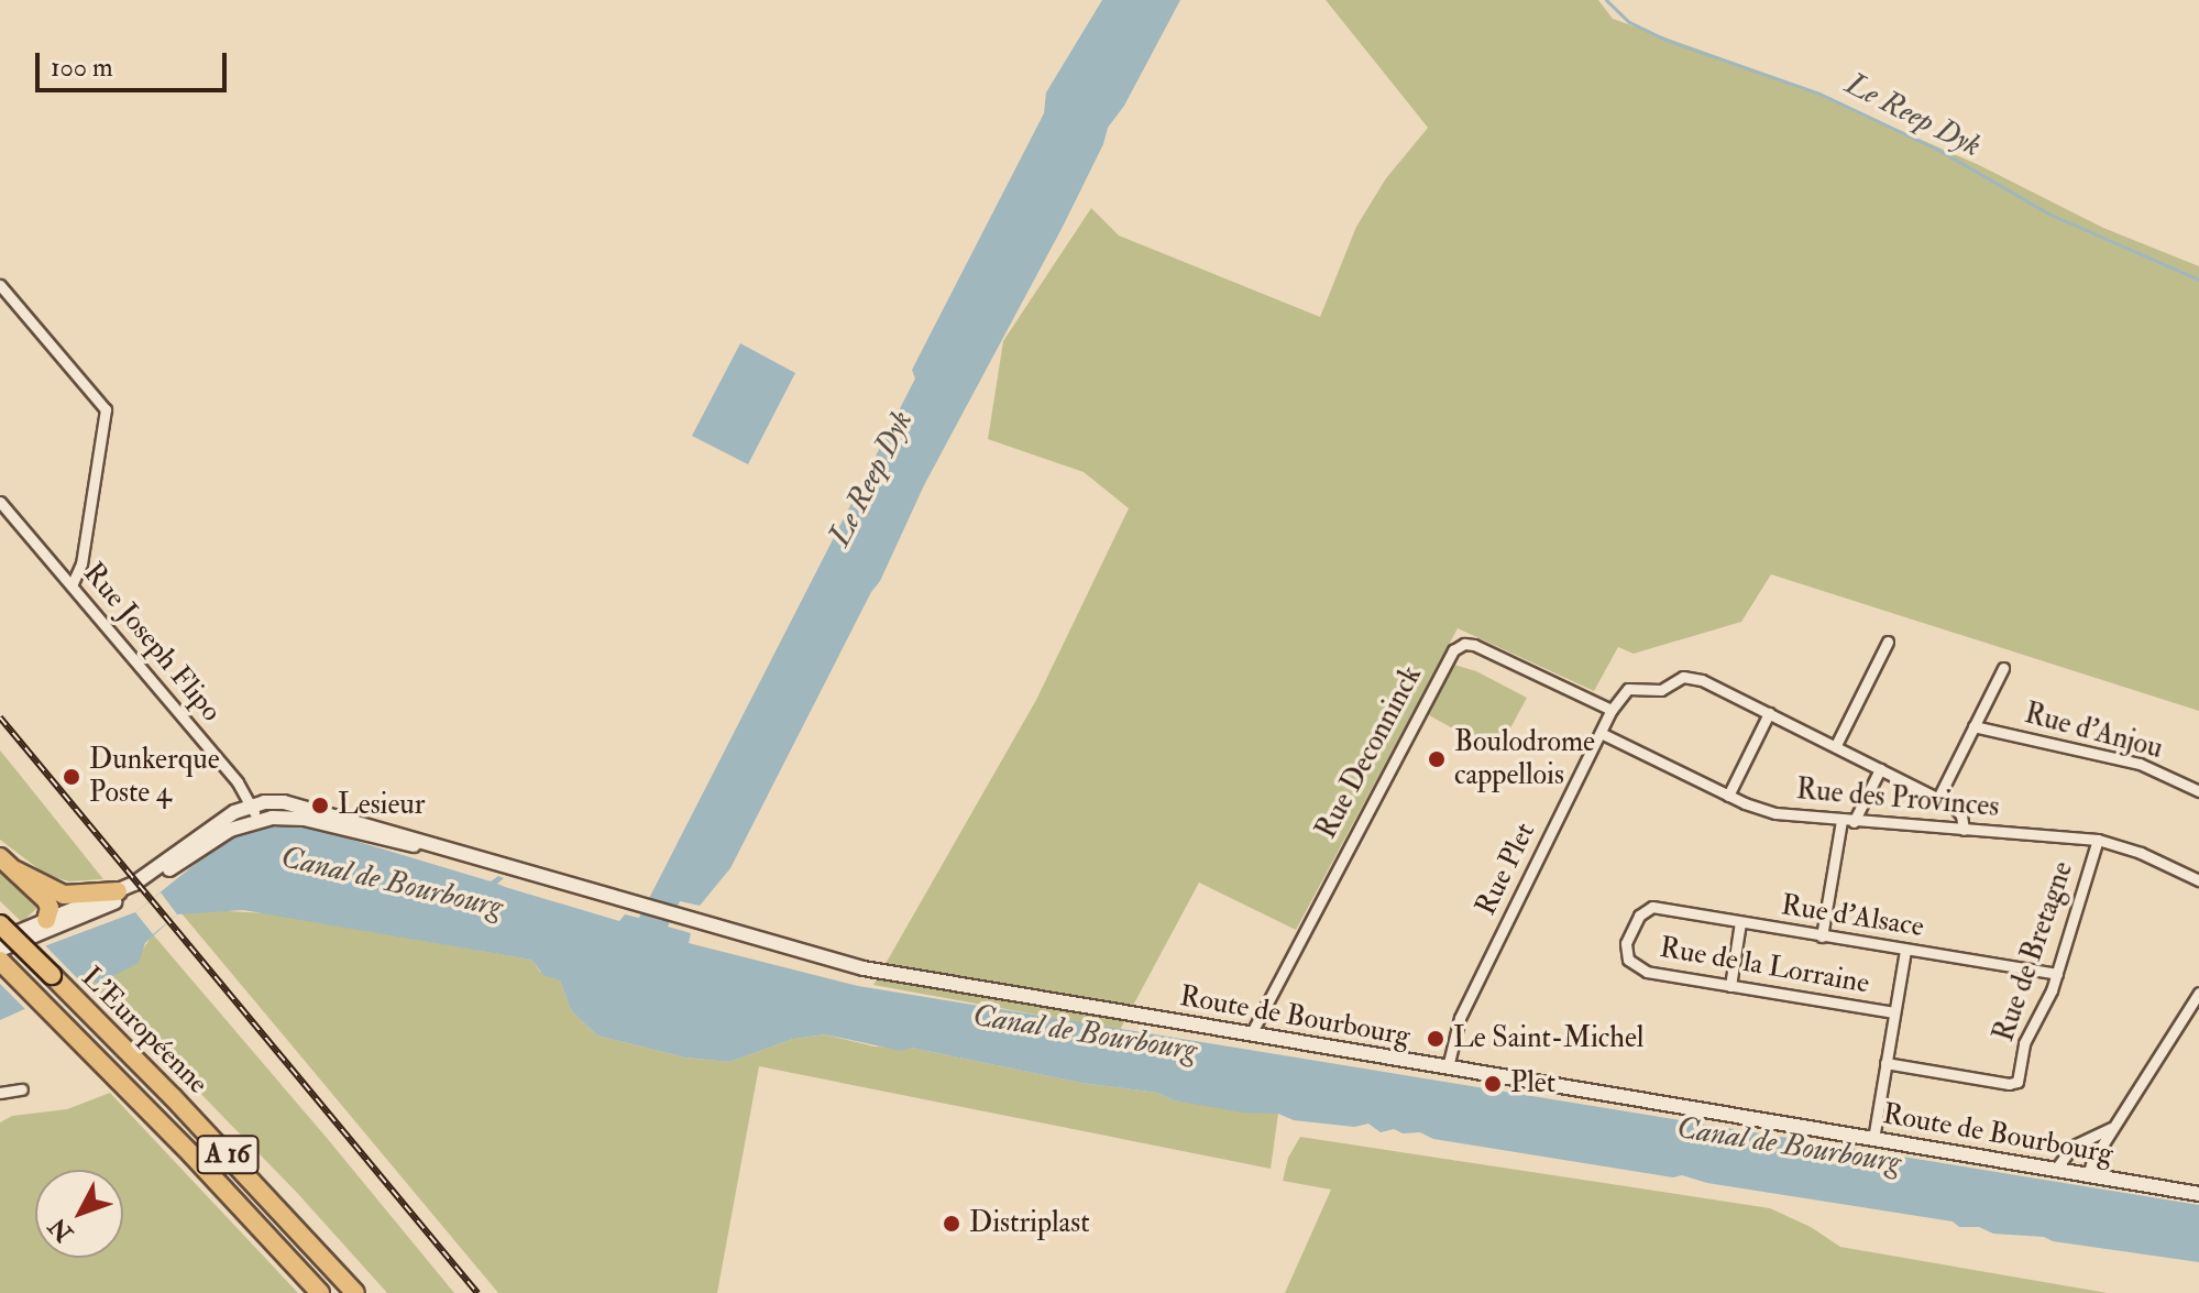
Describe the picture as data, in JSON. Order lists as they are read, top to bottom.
{
  "streets": {
    "highway": ["L'Européenne", "A 16"],
    "main road": ["Route de Bourbourg"],
    "street": [
      "Rue Joseph Flipo",
      "Rue d'Anjou",
      "Rue Deconninck",
      "Rue des Provinces",
      "Rue Plet",
      "Rue d'Alsace",
      "Rue de Bretagne",
      "Rue de la Lorraine"
    ]
  },
  "crossings": [
    ["Rue Joseph Flipo", "Route de Bourbourg"],
    ["Rue Deconninck", "Rue Plet"],
    ["Rue Deconninck", "Route de Bourbourg"],
    ["Rue des Provinces", "Rue Plet"],
    ["Rue des Provinces", "Rue de Bretagne"],
    ["Rue Plet", "Route de Bourbourg"],
    ["Rue d'Alsace", "Rue de Bretagne"],
    ["Rue d'Alsace", "Rue de la Lorraine"]
  ],
  "water": ["Le Reep Dyk", "Canal de Bourbourg"],
  "places": [
    "Boulodrome cappellois",
    "Dunkerque Poste 4",
    "Lesieur",
    "Le Saint-Michel",
    "Plet",
    "Distriplast"
  ],
  "scale_bar": "100 m",
  "north": "bottom left"
}
